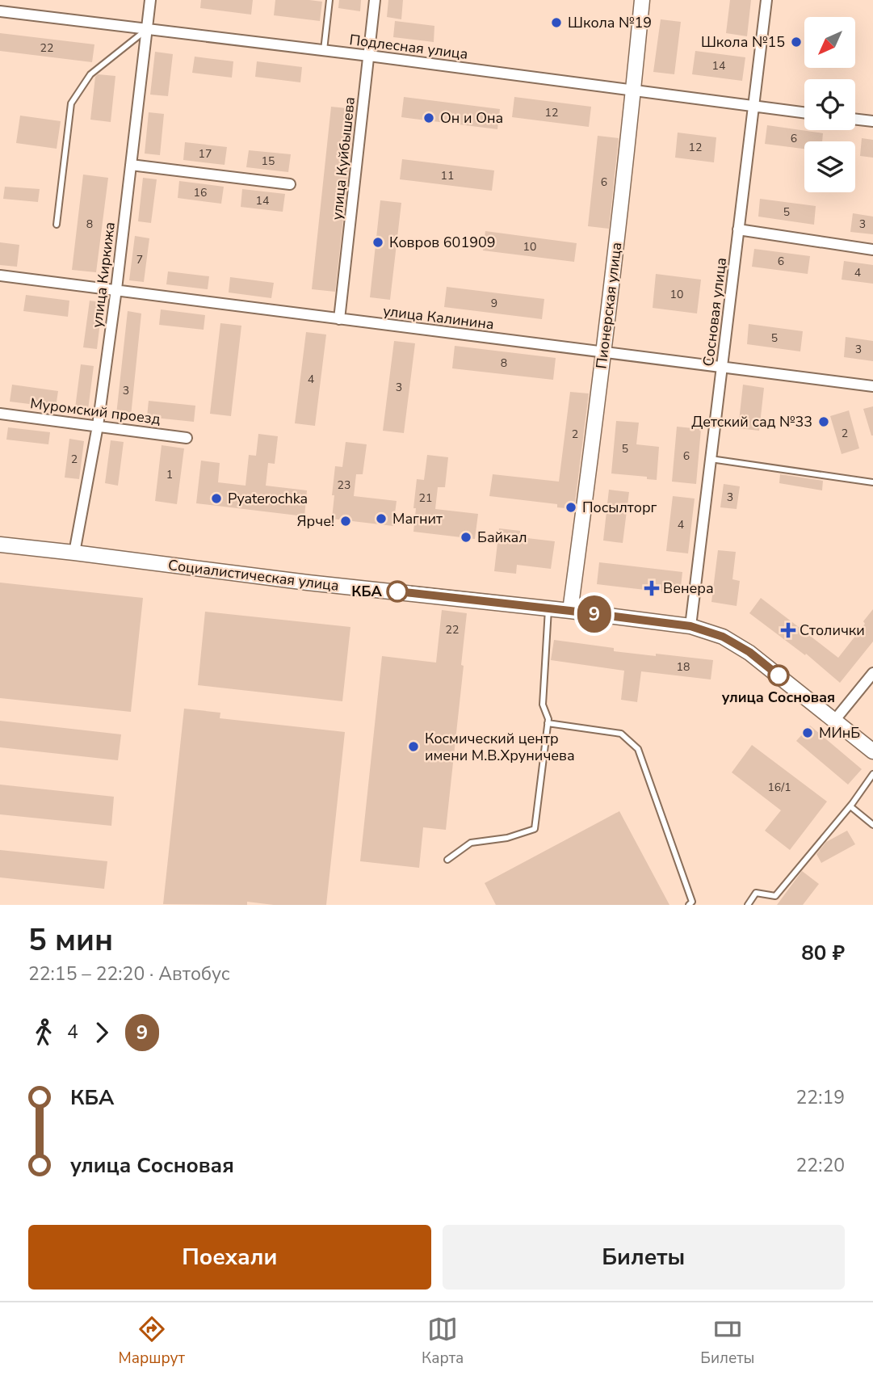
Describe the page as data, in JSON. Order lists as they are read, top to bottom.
{
  "streets": {
    "main road": ["Пионерская улица", "Социалистическая улица"],
    "street": [
      "Подлесная улица",
      "улица Куйбышева",
      "улица Киркижа",
      "Сосновая улица",
      "улица Калинина",
      "Муромский проезд"
    ]
  },
  "crossings": [
    ["Подлесная улица", "улица Куйбышева"],
    ["Подлесная улица", "улица Киркижа"],
    ["Подлесная улица", "Пионерская улица"],
    ["Подлесная улица", "Сосновая улица"],
    ["улица Куйбышева", "улица Калинина"],
    ["улица Киркижа", "улица Калинина"],
    ["улица Киркижа", "Муромский проезд"],
    ["улица Киркижа", "Социалистическая улица"],
    ["Пионерская улица", "улица Калинина"],
    ["Пионерская улица", "Социалистическая улица"],
    ["Сосновая улица", "улица Калинина"],
    ["Сосновая улица", "Социалистическая улица"]
  ],
  "places": {
    "other": [
      "Школа №19",
      "Школа №15",
      "Он и Она",
      "Ковров 601909",
      "Детский сад №33",
      "Pyaterochka",
      "Посылторг",
      "Магнит",
      "Ярче!",
      "Байкал",
      "КБА",
      "улица Сосновая",
      "МИнБ",
      "Космический центр имени М.В.Хруничева"
    ],
    "health": ["Венера", "Столички"]
  },
  "lines": ["bus line 9"],
  "house_numbers": [
    "22",
    "14",
    "12",
    "6",
    "12",
    "17",
    "15",
    "11",
    "6",
    "16",
    "14",
    "5",
    "8",
    "3",
    "10",
    "7",
    "6",
    "4",
    "10",
    "9",
    "5",
    "3",
    "8",
    "4",
    "3",
    "3",
    "2",
    "2",
    "5",
    "6",
    "2",
    "1",
    "23",
    "3",
    "21",
    "4",
    "22",
    "18",
    "16/1"
  ],
  "north": "bottom left",
  "page": {
    "on_map": "9",
    "heading": ["5 мин", "22:15 – 22:20 · Автобус", "80 ₽"],
    "legs": ["4", "9"],
    "list": [
      {
        "name": "КБА",
        "value": "22:19"
      },
      {
        "name": "улица Сосновая",
        "value": "22:20"
      }
    ],
    "buttons": ["Поехали", "Билеты"],
    "tabs": ["Маршрут", "Карта", "Билеты"]
  }
}
